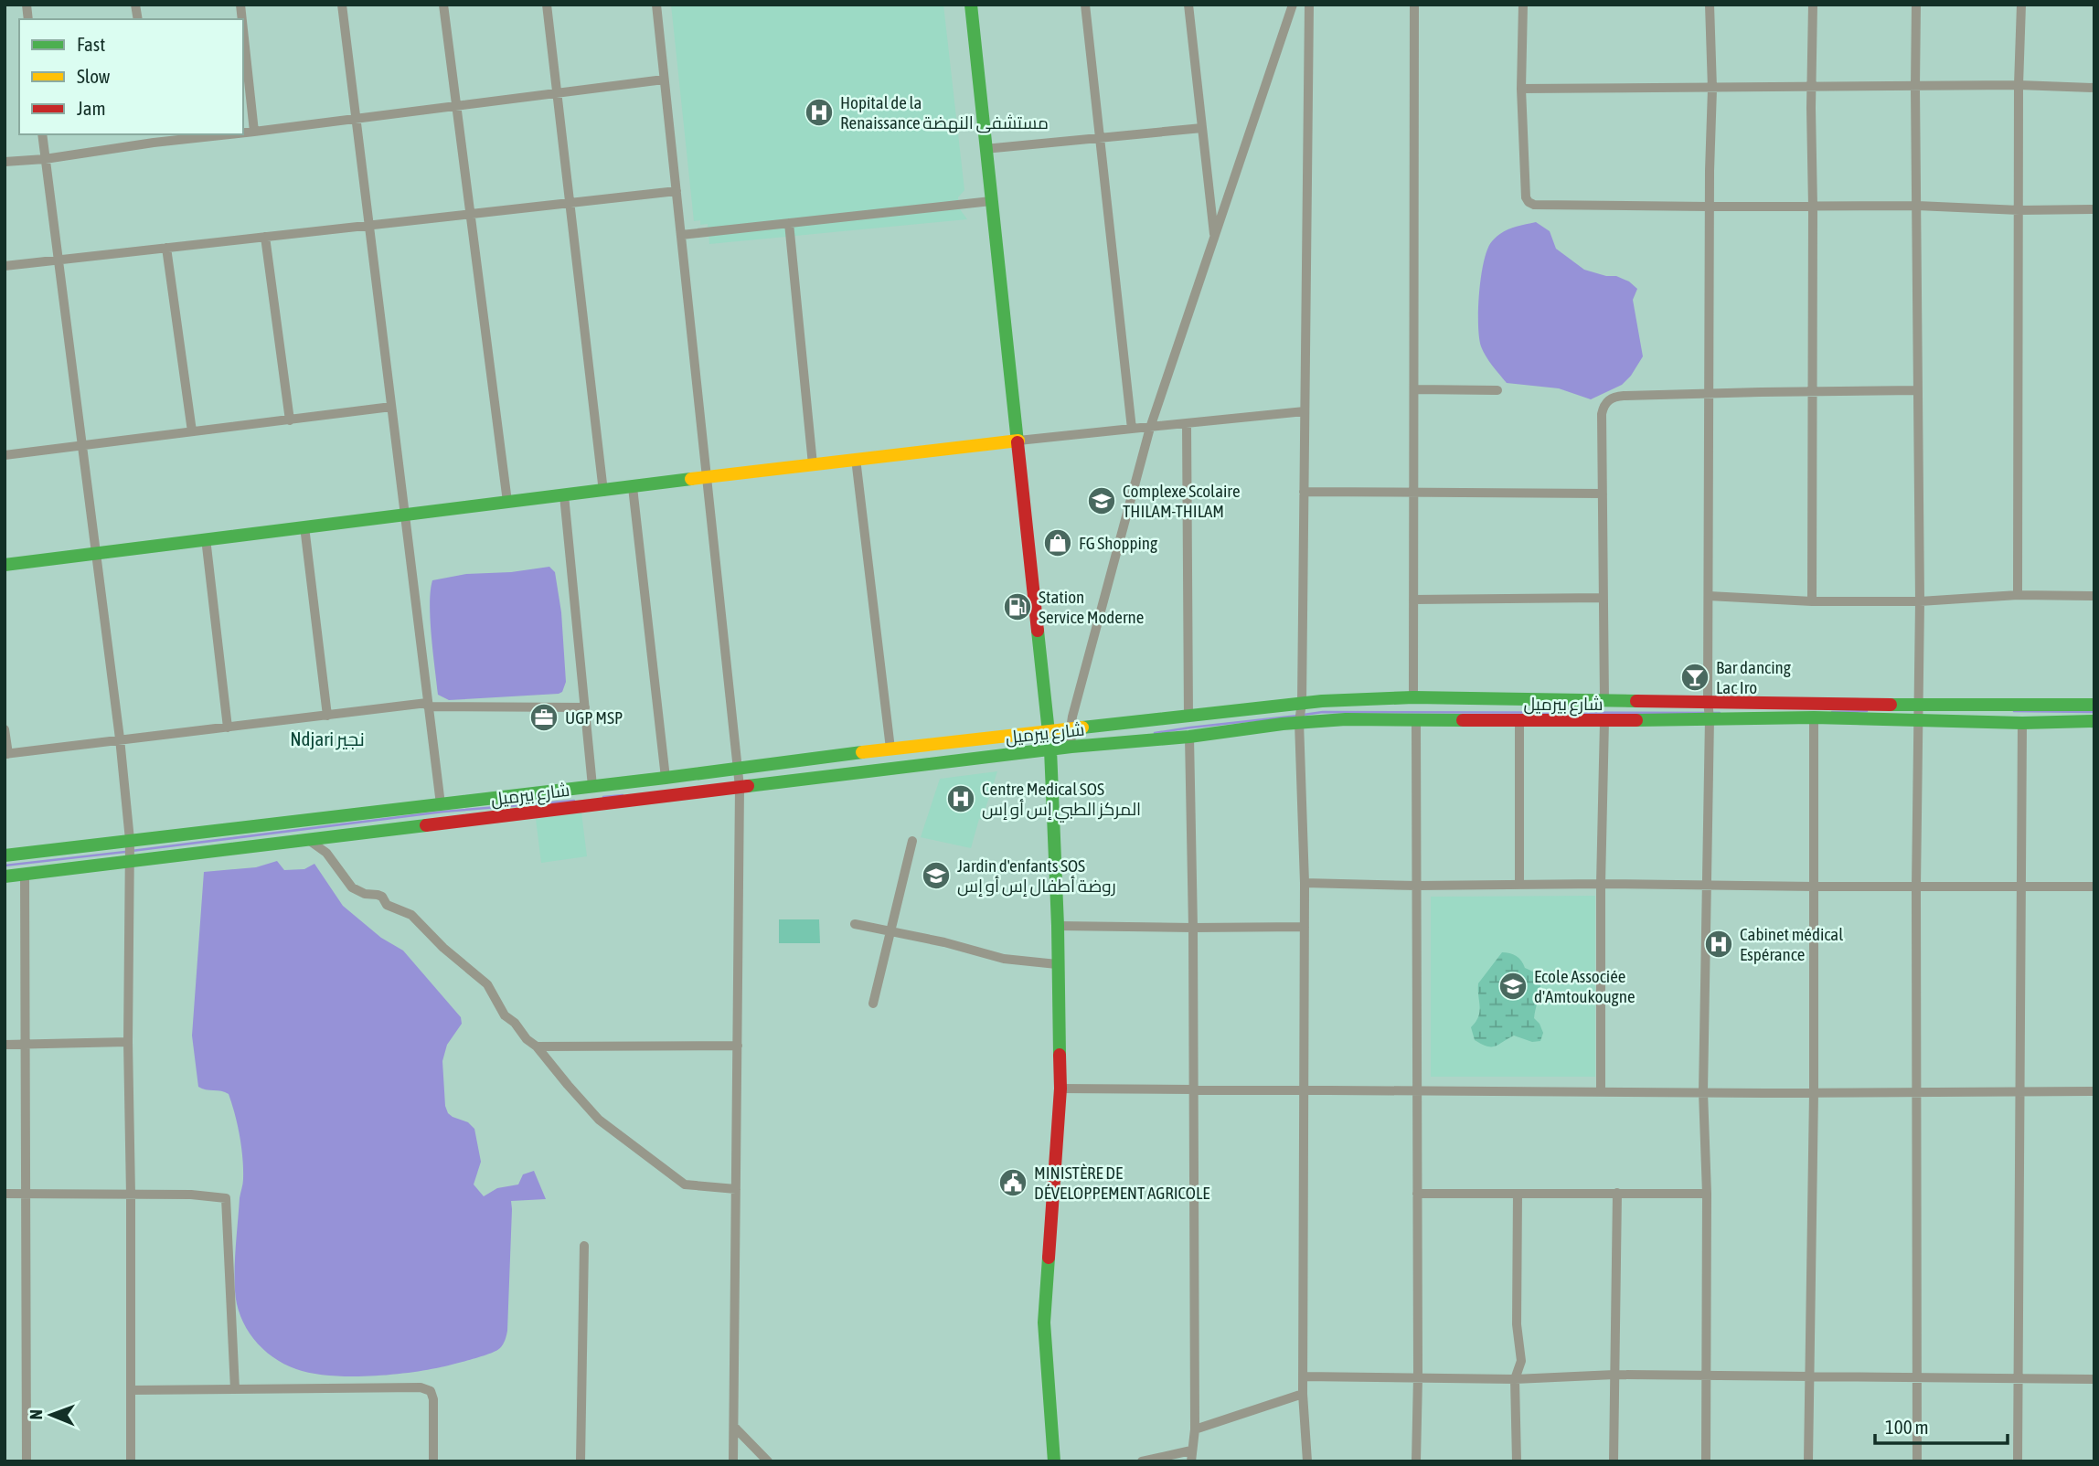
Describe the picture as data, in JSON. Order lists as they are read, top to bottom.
{
  "streets": {
    "street": ["شارع بيرميل"]
  },
  "districts": ["Ndjari نجير"],
  "places": {
    "hospital": ["Hopital de la Renaissance مستشفى النهضة", "Centre Medical SOS المركز الطبي إس أو إس", "Cabinet médical Espérance"],
    "school or university": ["Complexe Scolaire THILAM-THILAM", "Jardin d'enfants SOS روضة أطفال إس أو إس", "Ecole Associée d'Amtoukougne"],
    "shop": ["FG Shopping"],
    "fuel station": ["Station Service Moderne"],
    "bar": ["Bar dancing Lac Iro"],
    "office": ["UGP MSP"],
    "public building": ["MINISTÈRE DE DÉVELOPPEMENT AGRICOLE"]
  },
  "legend": ["Fast", "Slow", "Jam"],
  "scale_bar": "100 m",
  "north": "left"
}
